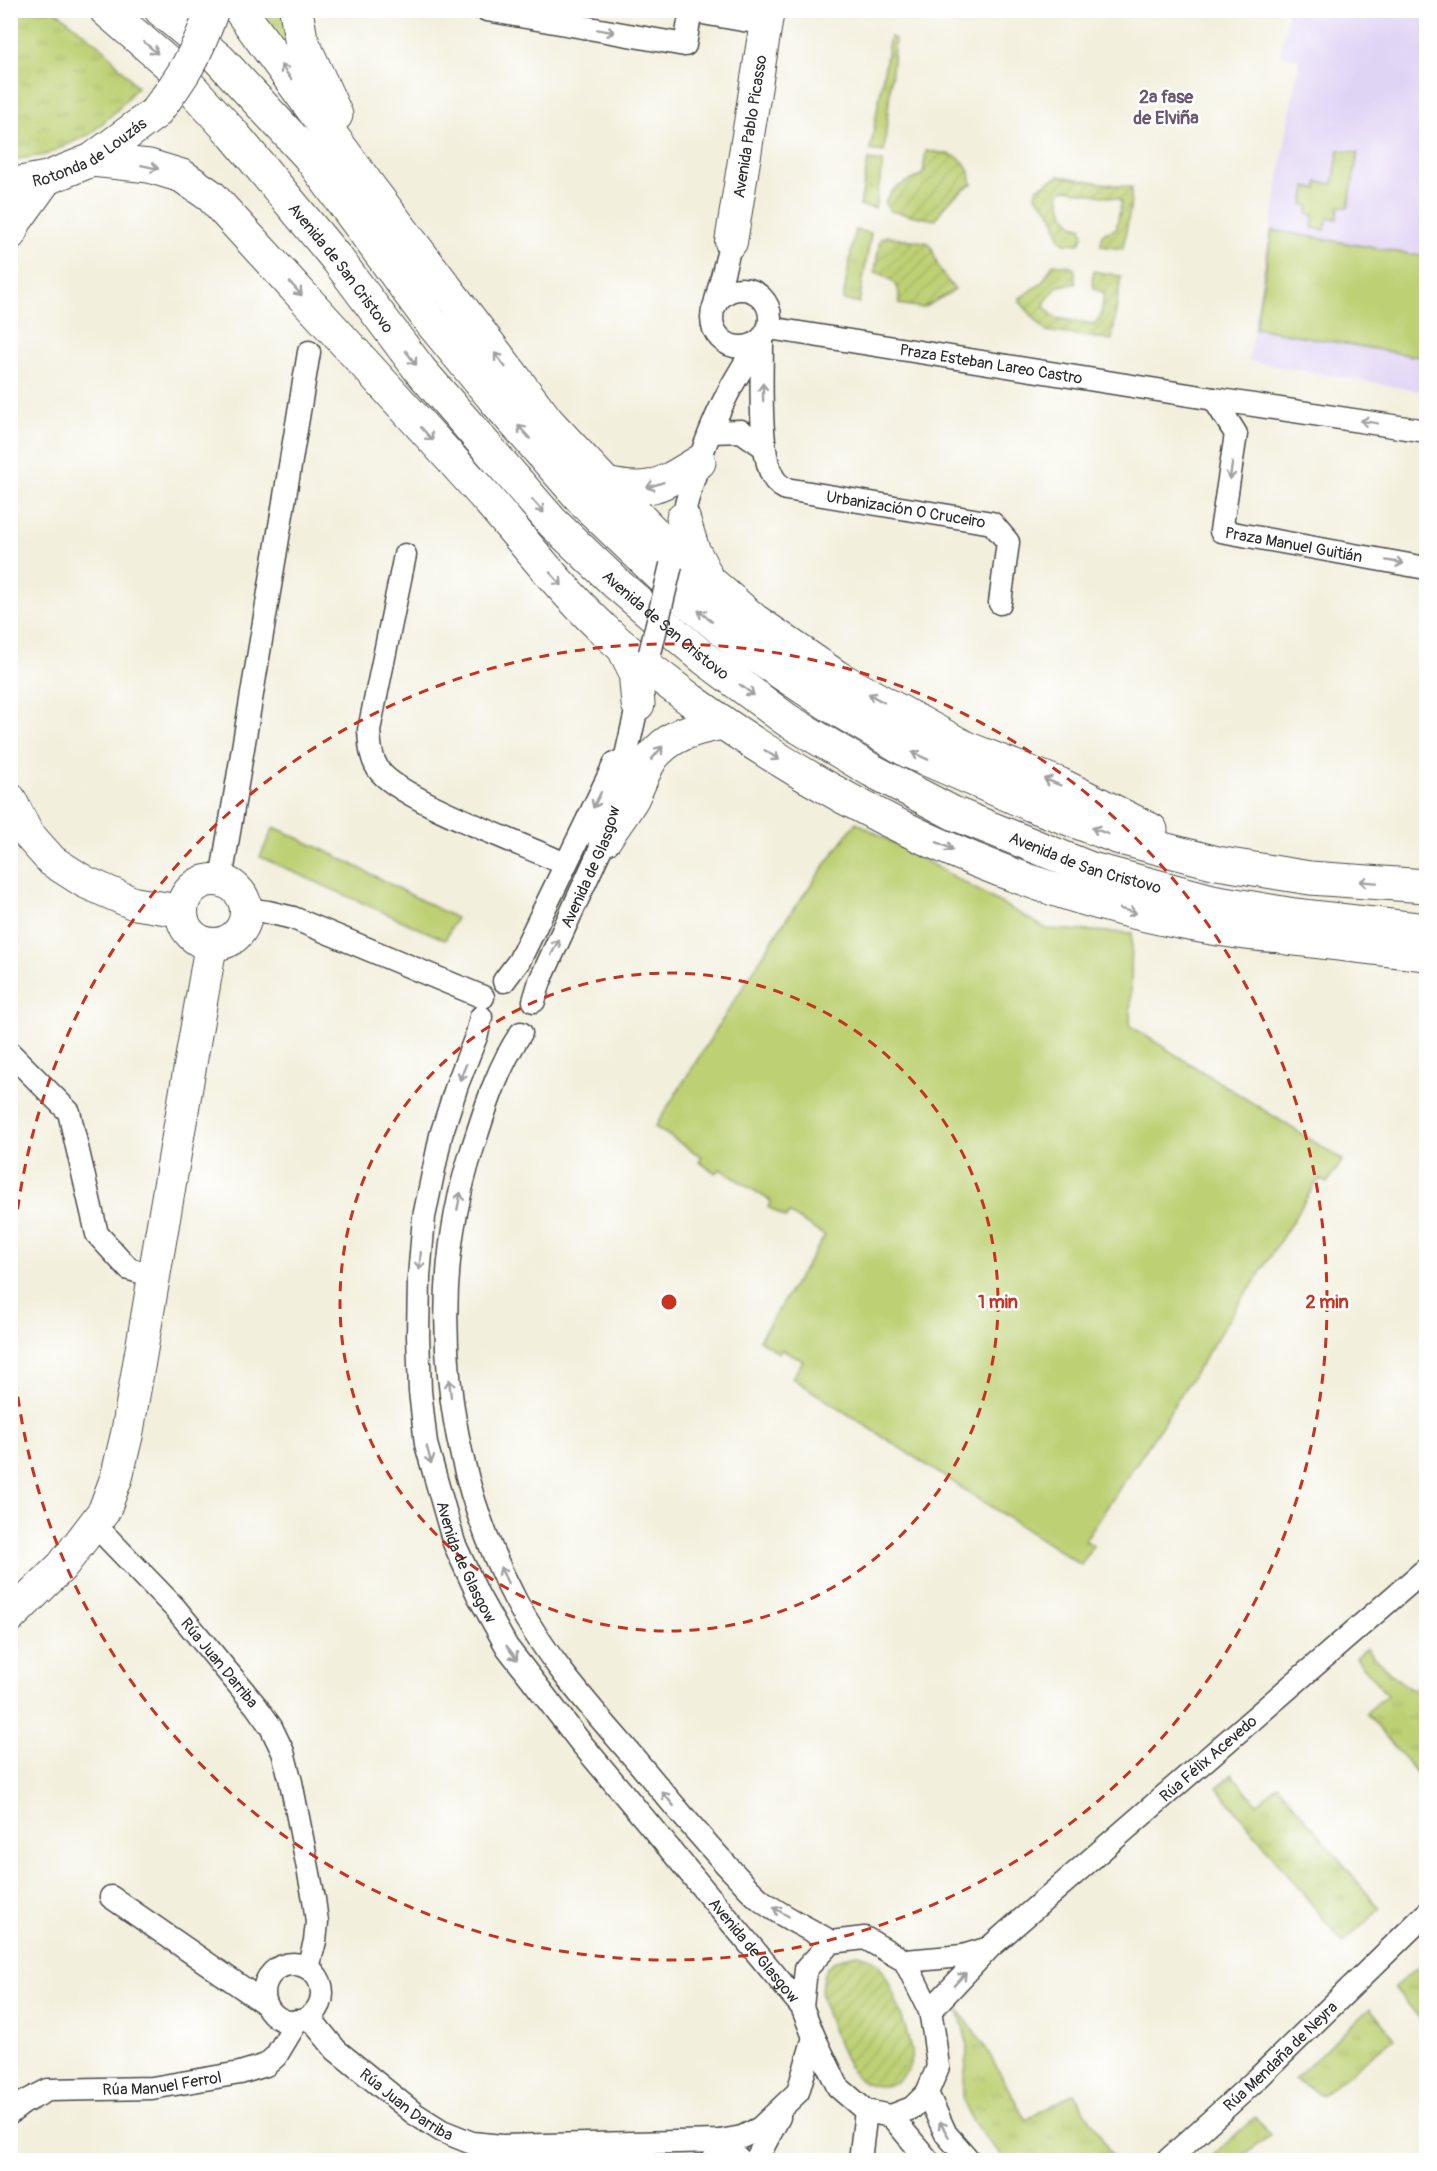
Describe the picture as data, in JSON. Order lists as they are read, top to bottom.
{
  "streets": {
    "main road": ["Rotonda de Louzás", "Avenida de San Cristovo"],
    "street": [
      "Avenida Pablo Picasso",
      "Praza Esteban Lareo Castro",
      "Urbanización O Cruceiro",
      "Praza Manuel Guitián",
      "Avenida de Glasgow",
      "Rúa Juan Darriba",
      "Rúa Félix Acevedo",
      "Rúa Mendaña de Neyra",
      "Rúa Manuel Ferrol"
    ]
  },
  "crossings": [
    ["Avenida Pablo Picasso", "Praza Esteban Lareo Castro"],
    ["Avenida Pablo Picasso", "Urbanización O Cruceiro"],
    ["Praza Esteban Lareo Castro", "Urbanización O Cruceiro"],
    ["Avenida de Glasgow", "Rúa Félix Acevedo"],
    ["Rúa Juan Darriba", "Rúa Manuel Ferrol"]
  ],
  "districts": ["2ª fase de Elviña"],
  "rings": ["1 min", "2 min"]
}
